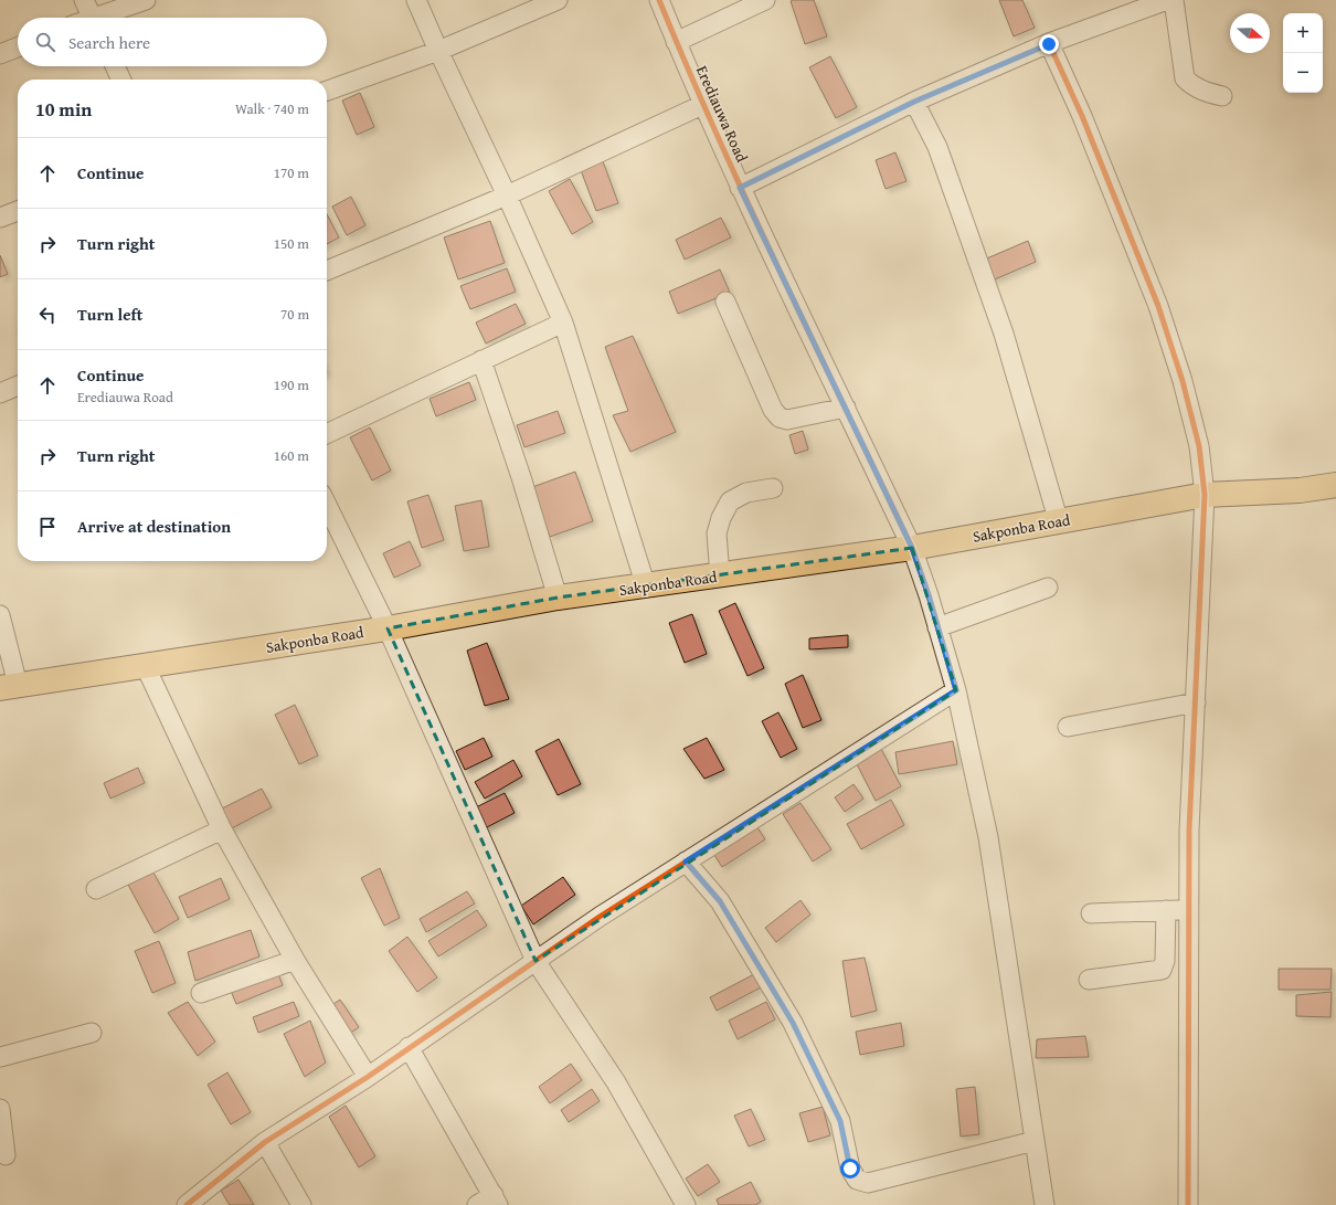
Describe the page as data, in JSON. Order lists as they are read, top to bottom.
{
  "streets": {
    "main road": ["Sakponba Road"],
    "street": ["Erediauwa Road"]
  },
  "crossings": [
    ["Erediauwa Road", "Sakponba Road"]
  ],
  "north": "right",
  "page": {
    "map_buttons": ["+", "−"],
    "search": "Search here",
    "heading": ["10 min", "Walk · 740 m"],
    "list": [
      ["Continue", "170 m"],
      ["Turn right", "150 m"],
      ["Turn left", "70 m"],
      ["Continue", "Erediauwa Road", "190 m"],
      ["Turn right", "160 m"],
      "Arrive at destination"
    ]
  }
}
